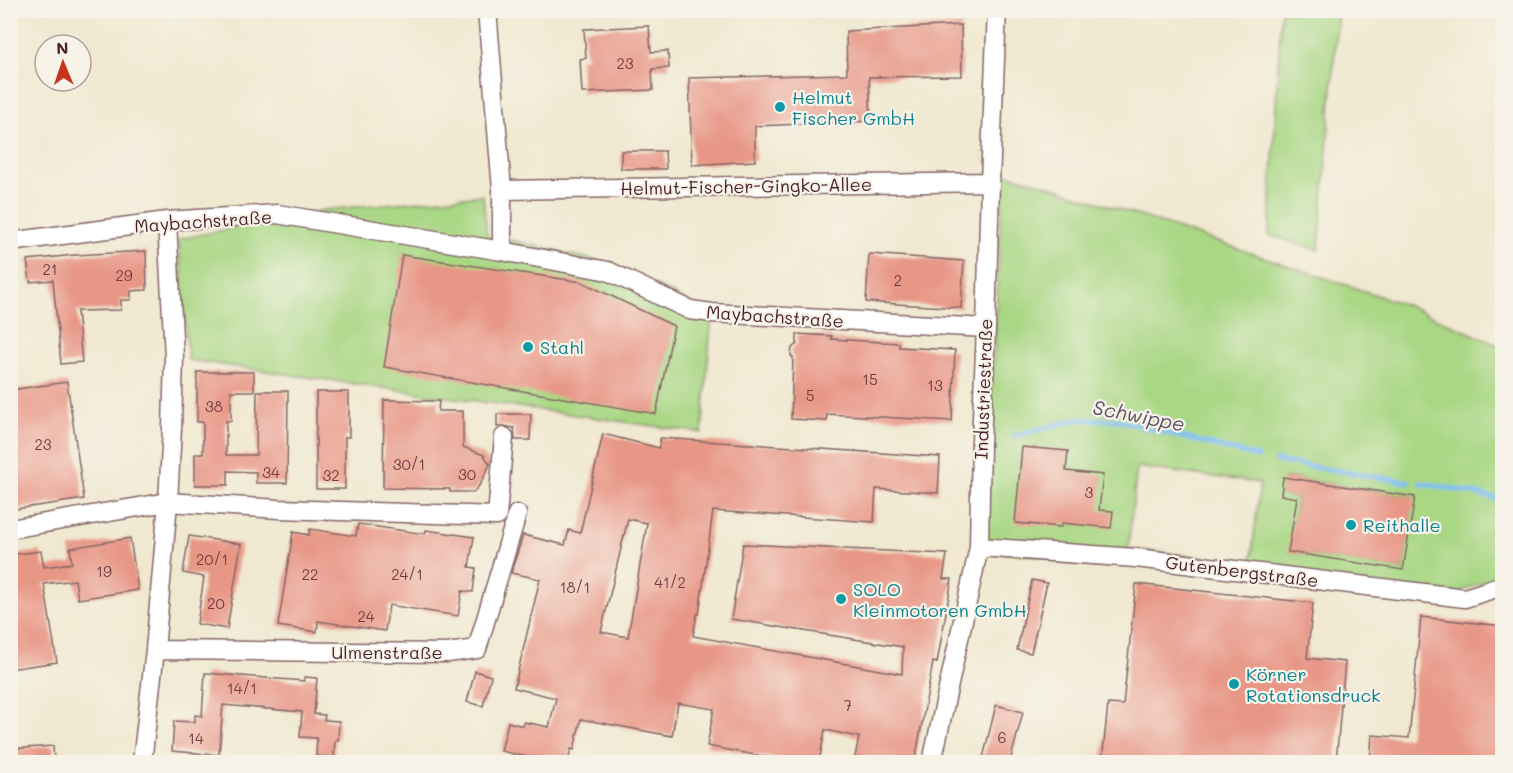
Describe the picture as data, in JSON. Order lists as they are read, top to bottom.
{
  "streets": {
    "street": [
      "Helmut-Fischer-Gingko-Allee",
      "Maybachstraße",
      "Industriestraße",
      "Gutenbergstraße",
      "Ulmenstraße"
    ]
  },
  "crossings": [
    ["Helmut-Fischer-Gingko-Allee", "Industriestraße"],
    ["Maybachstraße", "Industriestraße"],
    ["Industriestraße", "Gutenbergstraße"]
  ],
  "water": ["Schwippe"],
  "places": [
    "Helmut Fischer GmbH",
    "Stahl",
    "Reithalle",
    "SOLO Kleinmotoren GmbH",
    "Körner Rotationsdruck"
  ],
  "house_numbers": [
    "23",
    "21",
    "29",
    "2",
    "15",
    "13",
    "5",
    "38",
    "23",
    "30/1",
    "34",
    "30",
    "32",
    "3",
    "20/1",
    "19",
    "22",
    "24/1",
    "41/2",
    "18/1",
    "20",
    "24",
    "14/1",
    "7",
    "6",
    "14"
  ],
  "north": "top"
}
